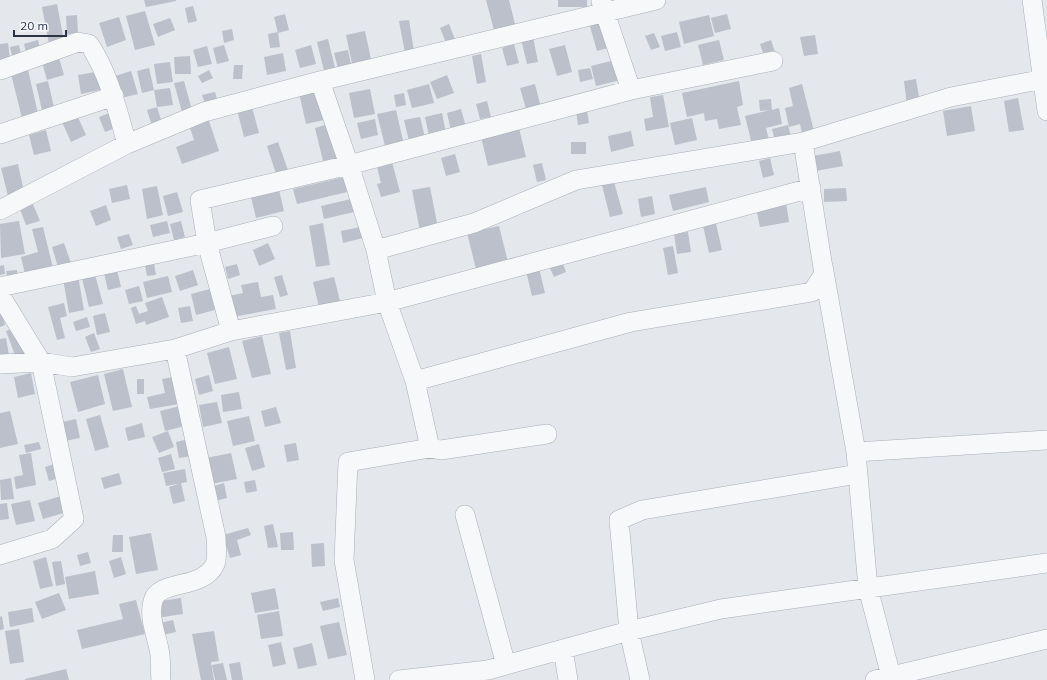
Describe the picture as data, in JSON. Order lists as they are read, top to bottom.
{
  "scale_bar": "20 m"
}
